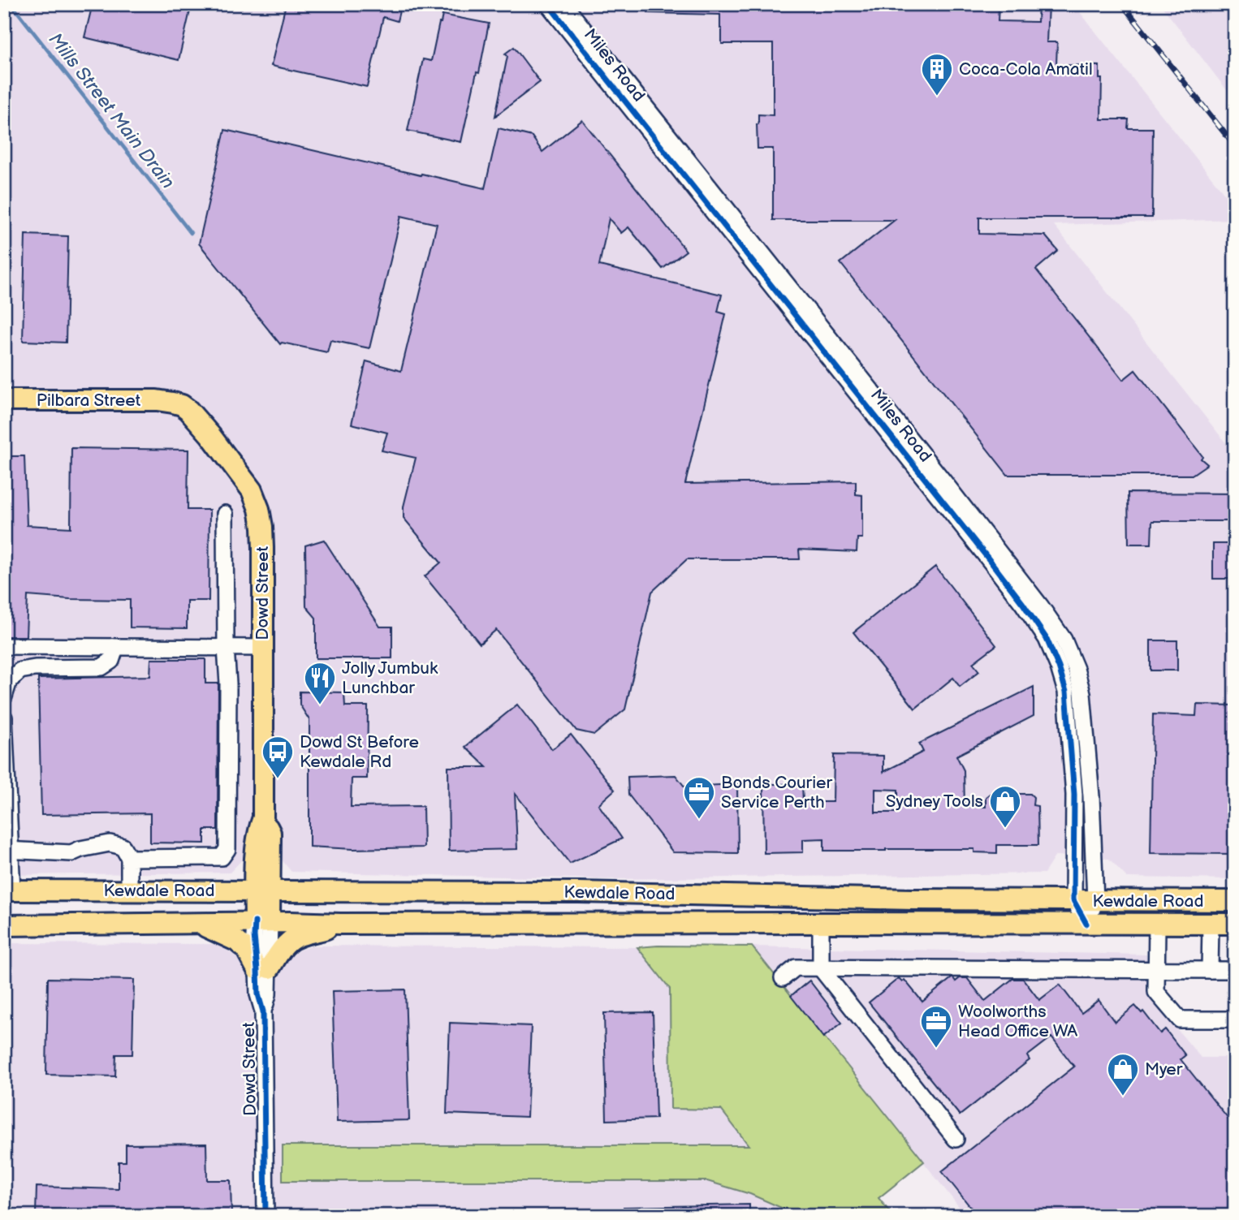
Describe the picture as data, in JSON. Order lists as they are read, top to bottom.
{
  "streets": {
    "main road": ["Pilbara Street", "Dowd Street", "Kewdale Road"],
    "street": ["Miles Road"]
  },
  "crossings": [
    ["Miles Road", "Kewdale Road"],
    ["Pilbara Street", "Dowd Street"],
    ["Dowd Street", "Kewdale Road"]
  ],
  "water": ["Mills Street Main Drain"],
  "places": {
    "building": ["Coca-Cola Amatil"],
    "restaurant": ["Jolly Jumbuk Lunchbar"],
    "bus stop": ["Dowd St Before Kewdale Rd"],
    "office": ["Bonds Courier Service Perth", "Woolworths Head Office WA"],
    "shop": ["Sydney Tools", "Myer"]
  }
}
